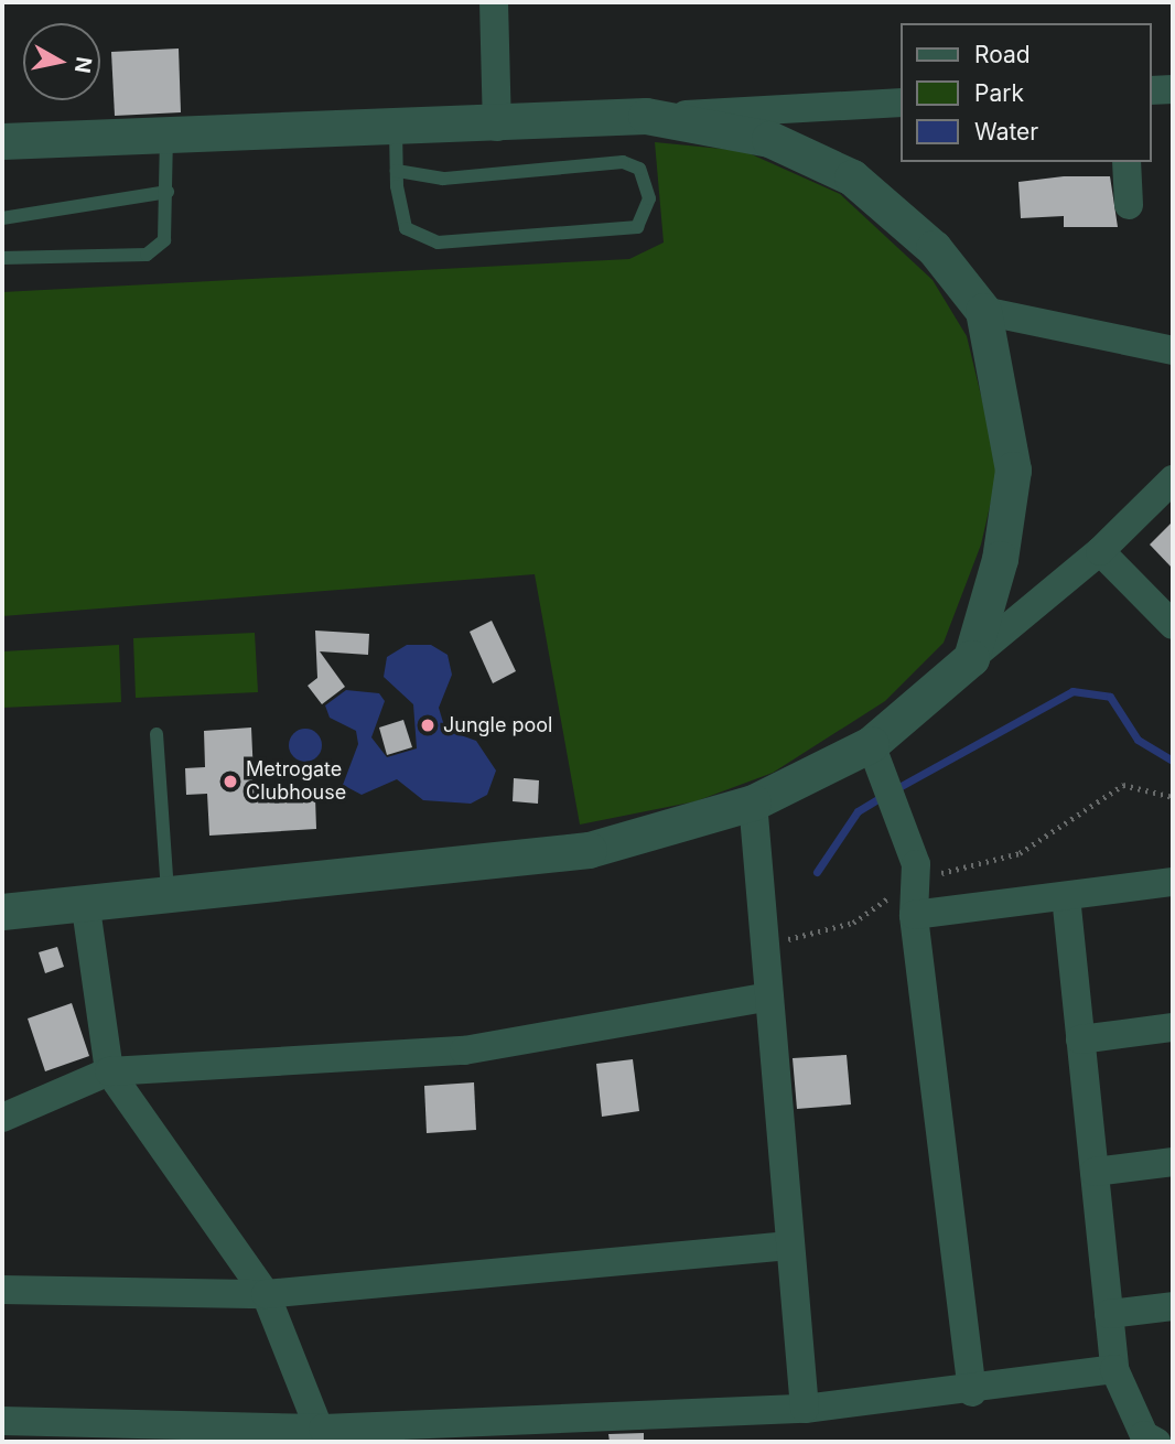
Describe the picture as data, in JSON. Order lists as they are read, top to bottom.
{
  "places": ["Jungle pool", "Metrogate Clubhouse"],
  "legend": ["Road", "Park", "Water"],
  "north": "right"
}
